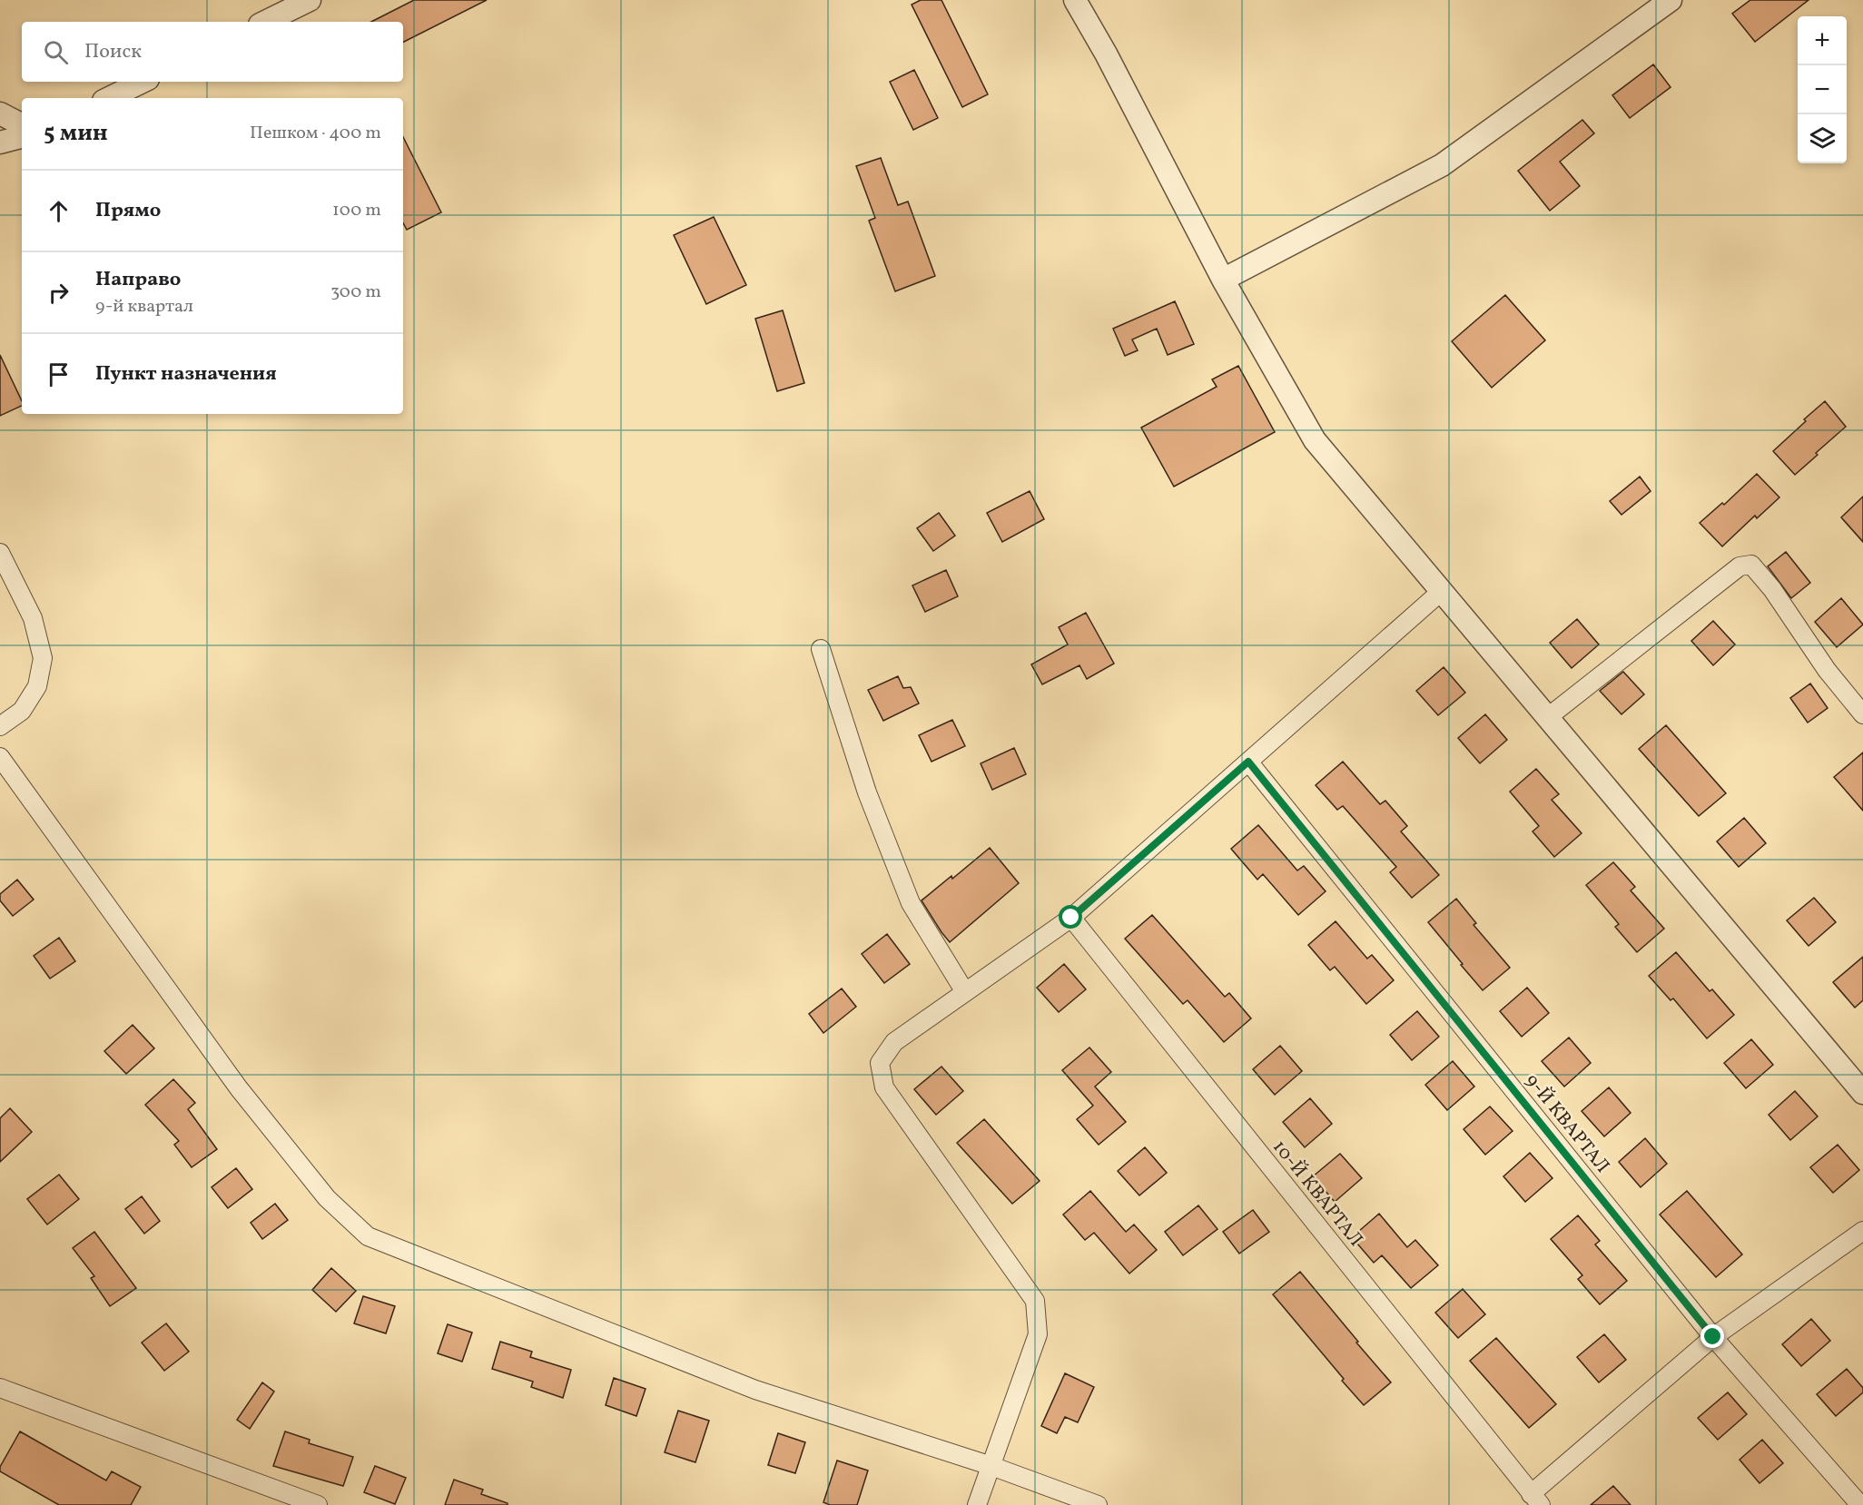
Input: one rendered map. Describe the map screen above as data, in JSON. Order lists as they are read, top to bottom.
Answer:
{
  "streets": {
    "street": ["9-Й КВАРТАЛ", "10-Й КВАРТАЛ"]
  },
  "page": {
    "map_buttons": ["+", "−"],
    "search": "Поиск",
    "heading": ["5 мин", "Пешком · 400 m"],
    "list": [
      ["Прямо", "100 m"],
      ["Направо", "9-й квартал", "300 m"],
      "Пункт назначения"
    ]
  }
}
